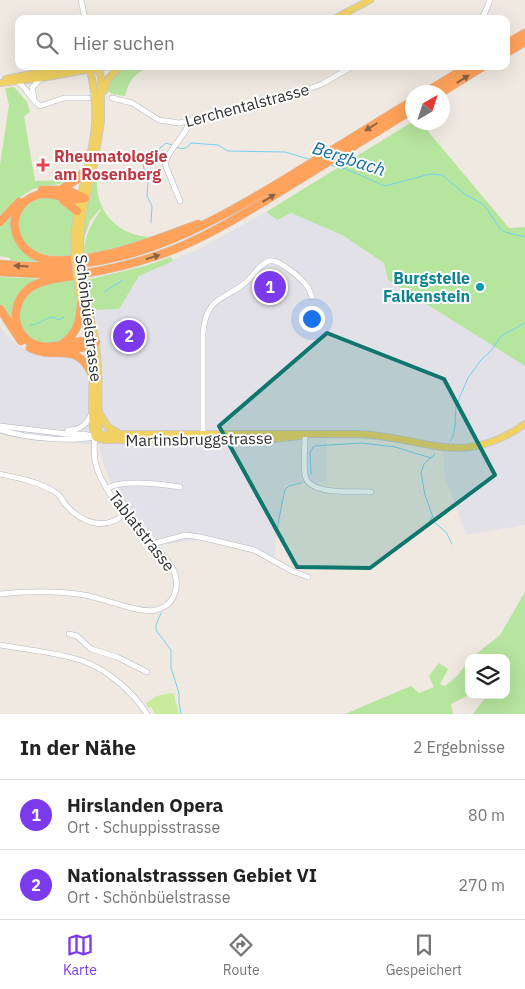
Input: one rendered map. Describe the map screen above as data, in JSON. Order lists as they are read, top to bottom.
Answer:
{
  "streets": {
    "main road": ["Schönbüelstrasse", "Martinsbruggstrasse"],
    "street": ["Lerchentalstrasse", "Tablatstrasse"]
  },
  "crossings": [
    ["Schönbüelstrasse", "Martinsbruggstrasse"],
    ["Schönbüelstrasse", "Tablatstrasse"],
    ["Martinsbruggstrasse", "Tablatstrasse"]
  ],
  "water": ["Bergbach"],
  "places": {
    "health": ["Rheumatologie am Rosenberg"],
    "other": ["Burgstelle Falkenstein"]
  },
  "north": "top right",
  "page": {
    "search": "Hier suchen",
    "pins": ["1", "2"],
    "heading": ["In der Nähe", "2 Ergebnisse"],
    "list": [
      {
        "mark": "1",
        "name": "Hirslanden Opera",
        "note": "Ort · Schuppisstrasse",
        "value": "80 m"
      },
      {
        "mark": "2",
        "name": "Nationalstrasssen Gebiet VI",
        "note": "Ort · Schönbüelstrasse",
        "value": "270 m"
      }
    ],
    "nav": ["Karte", "Route", "Gespeichert"]
  }
}
